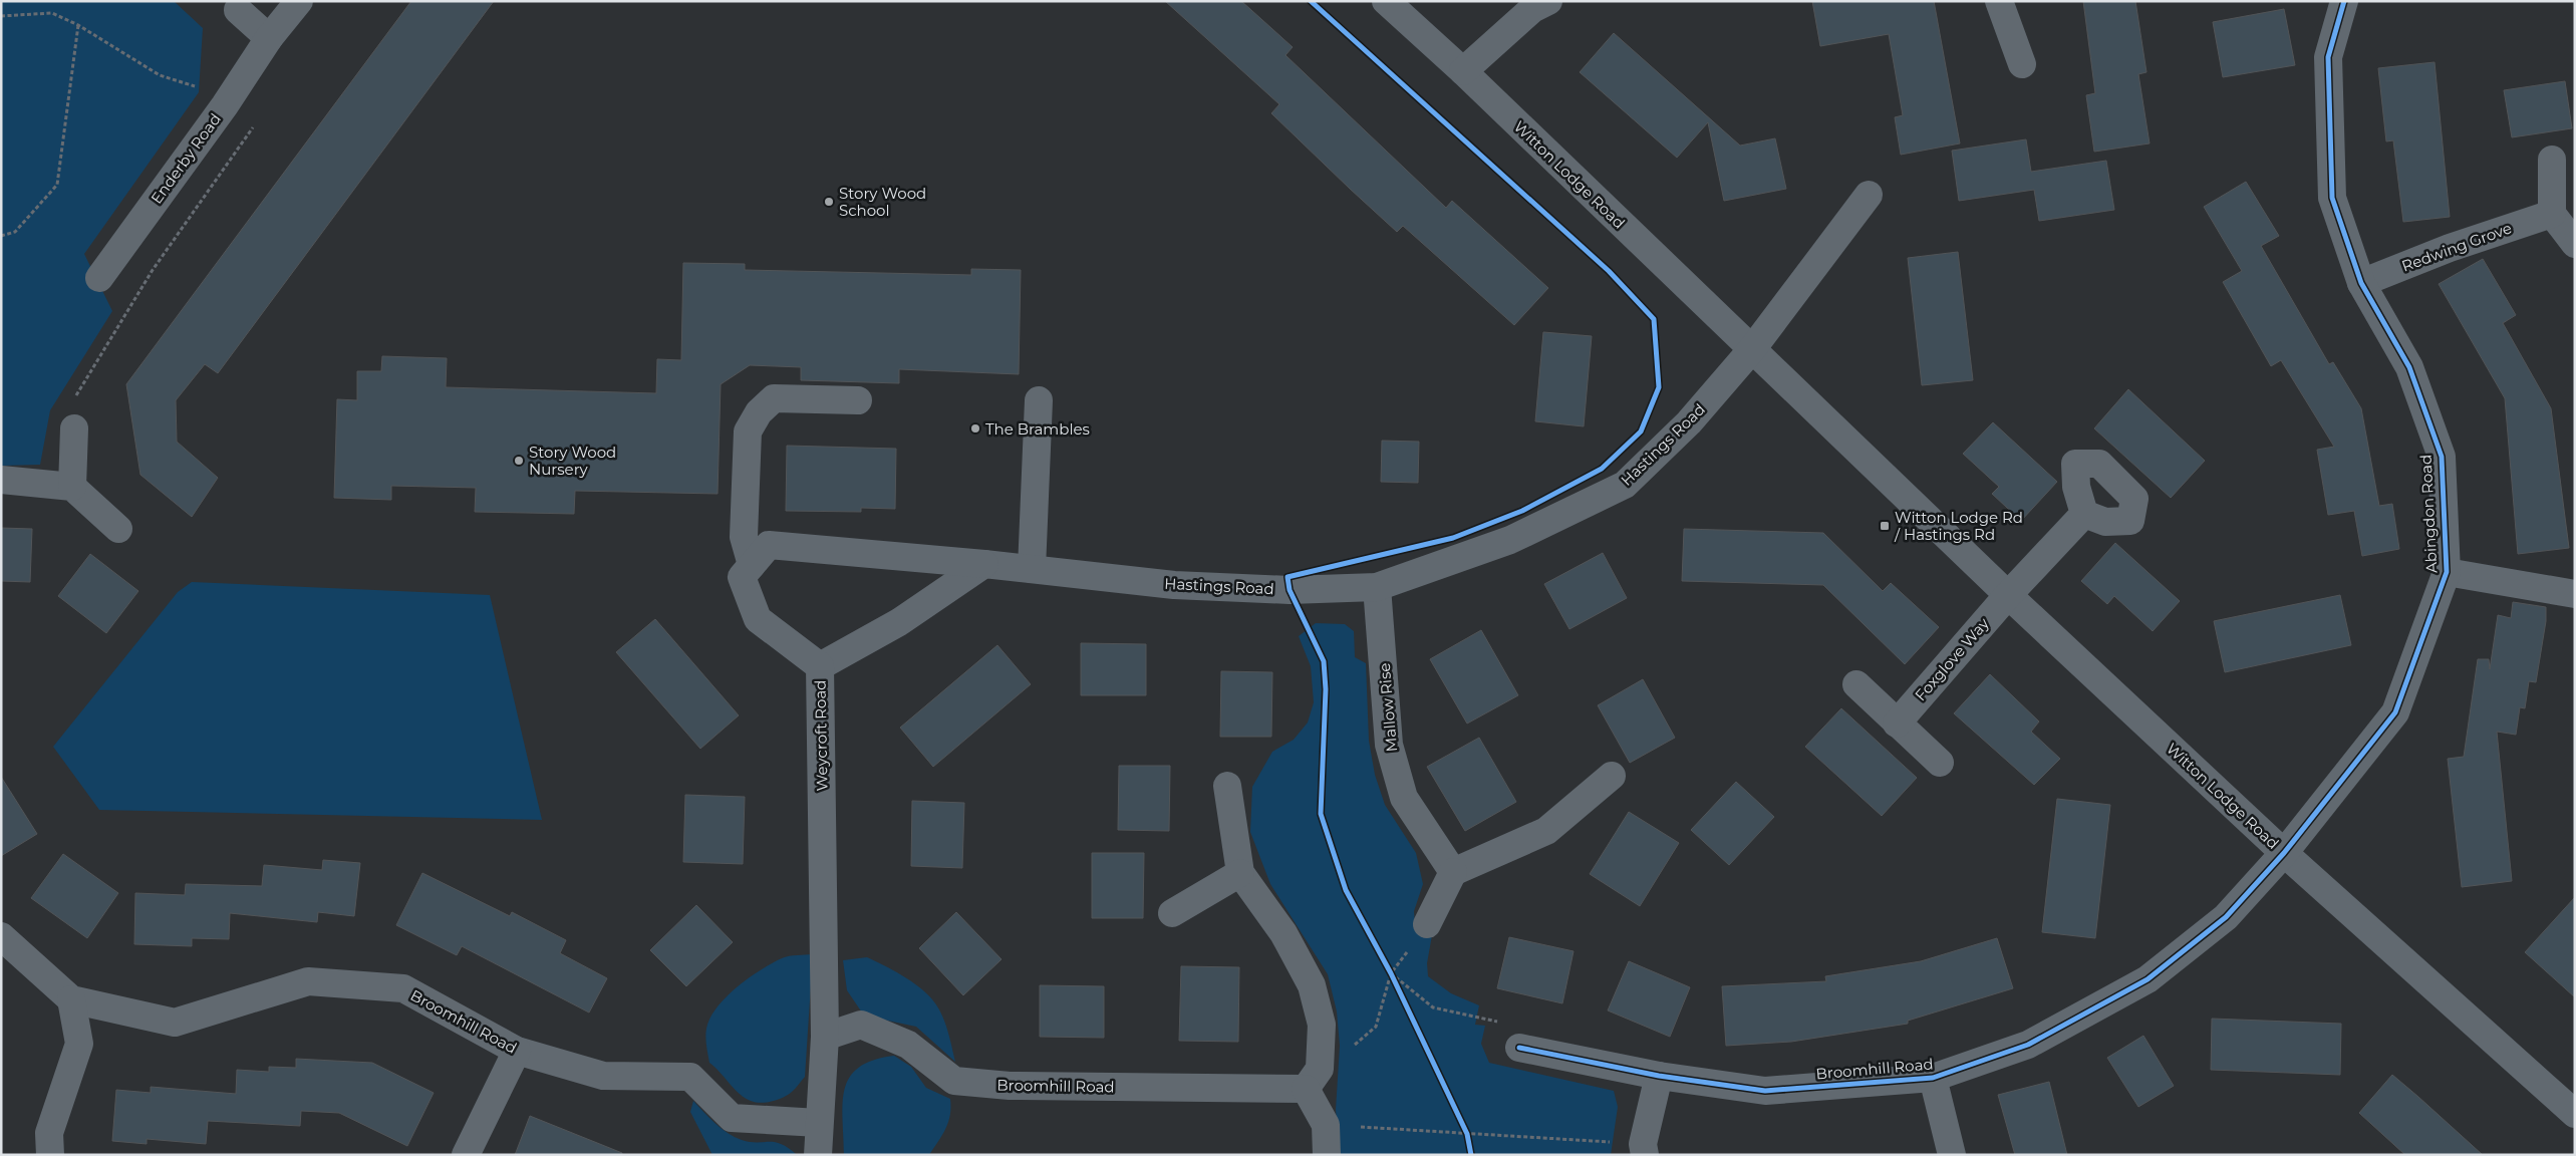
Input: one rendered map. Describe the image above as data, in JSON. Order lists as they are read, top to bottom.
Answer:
{
  "streets": {
    "street": [
      "Enderby Road",
      "Witton Lodge Road",
      "Redwing Grove",
      "Hastings Road",
      "Abingdon Road",
      "Foxglove Way",
      "Mallow Rise",
      "Weycroft Road",
      "Broomhill Road"
    ]
  },
  "crossings": [
    ["Witton Lodge Road", "Hastings Road"],
    ["Witton Lodge Road", "Abingdon Road"],
    ["Witton Lodge Road", "Foxglove Way"],
    ["Witton Lodge Road", "Broomhill Road"],
    ["Redwing Grove", "Abingdon Road"],
    ["Hastings Road", "Mallow Rise"],
    ["Hastings Road", "Weycroft Road"],
    ["Abingdon Road", "Broomhill Road"],
    ["Weycroft Road", "Broomhill Road"]
  ],
  "places": {
    "other": ["Story Wood School", "The Brambles", "Story Wood Nursery"],
    "transit": ["Witton Lodge Rd / Hastings Rd"]
  }
}
